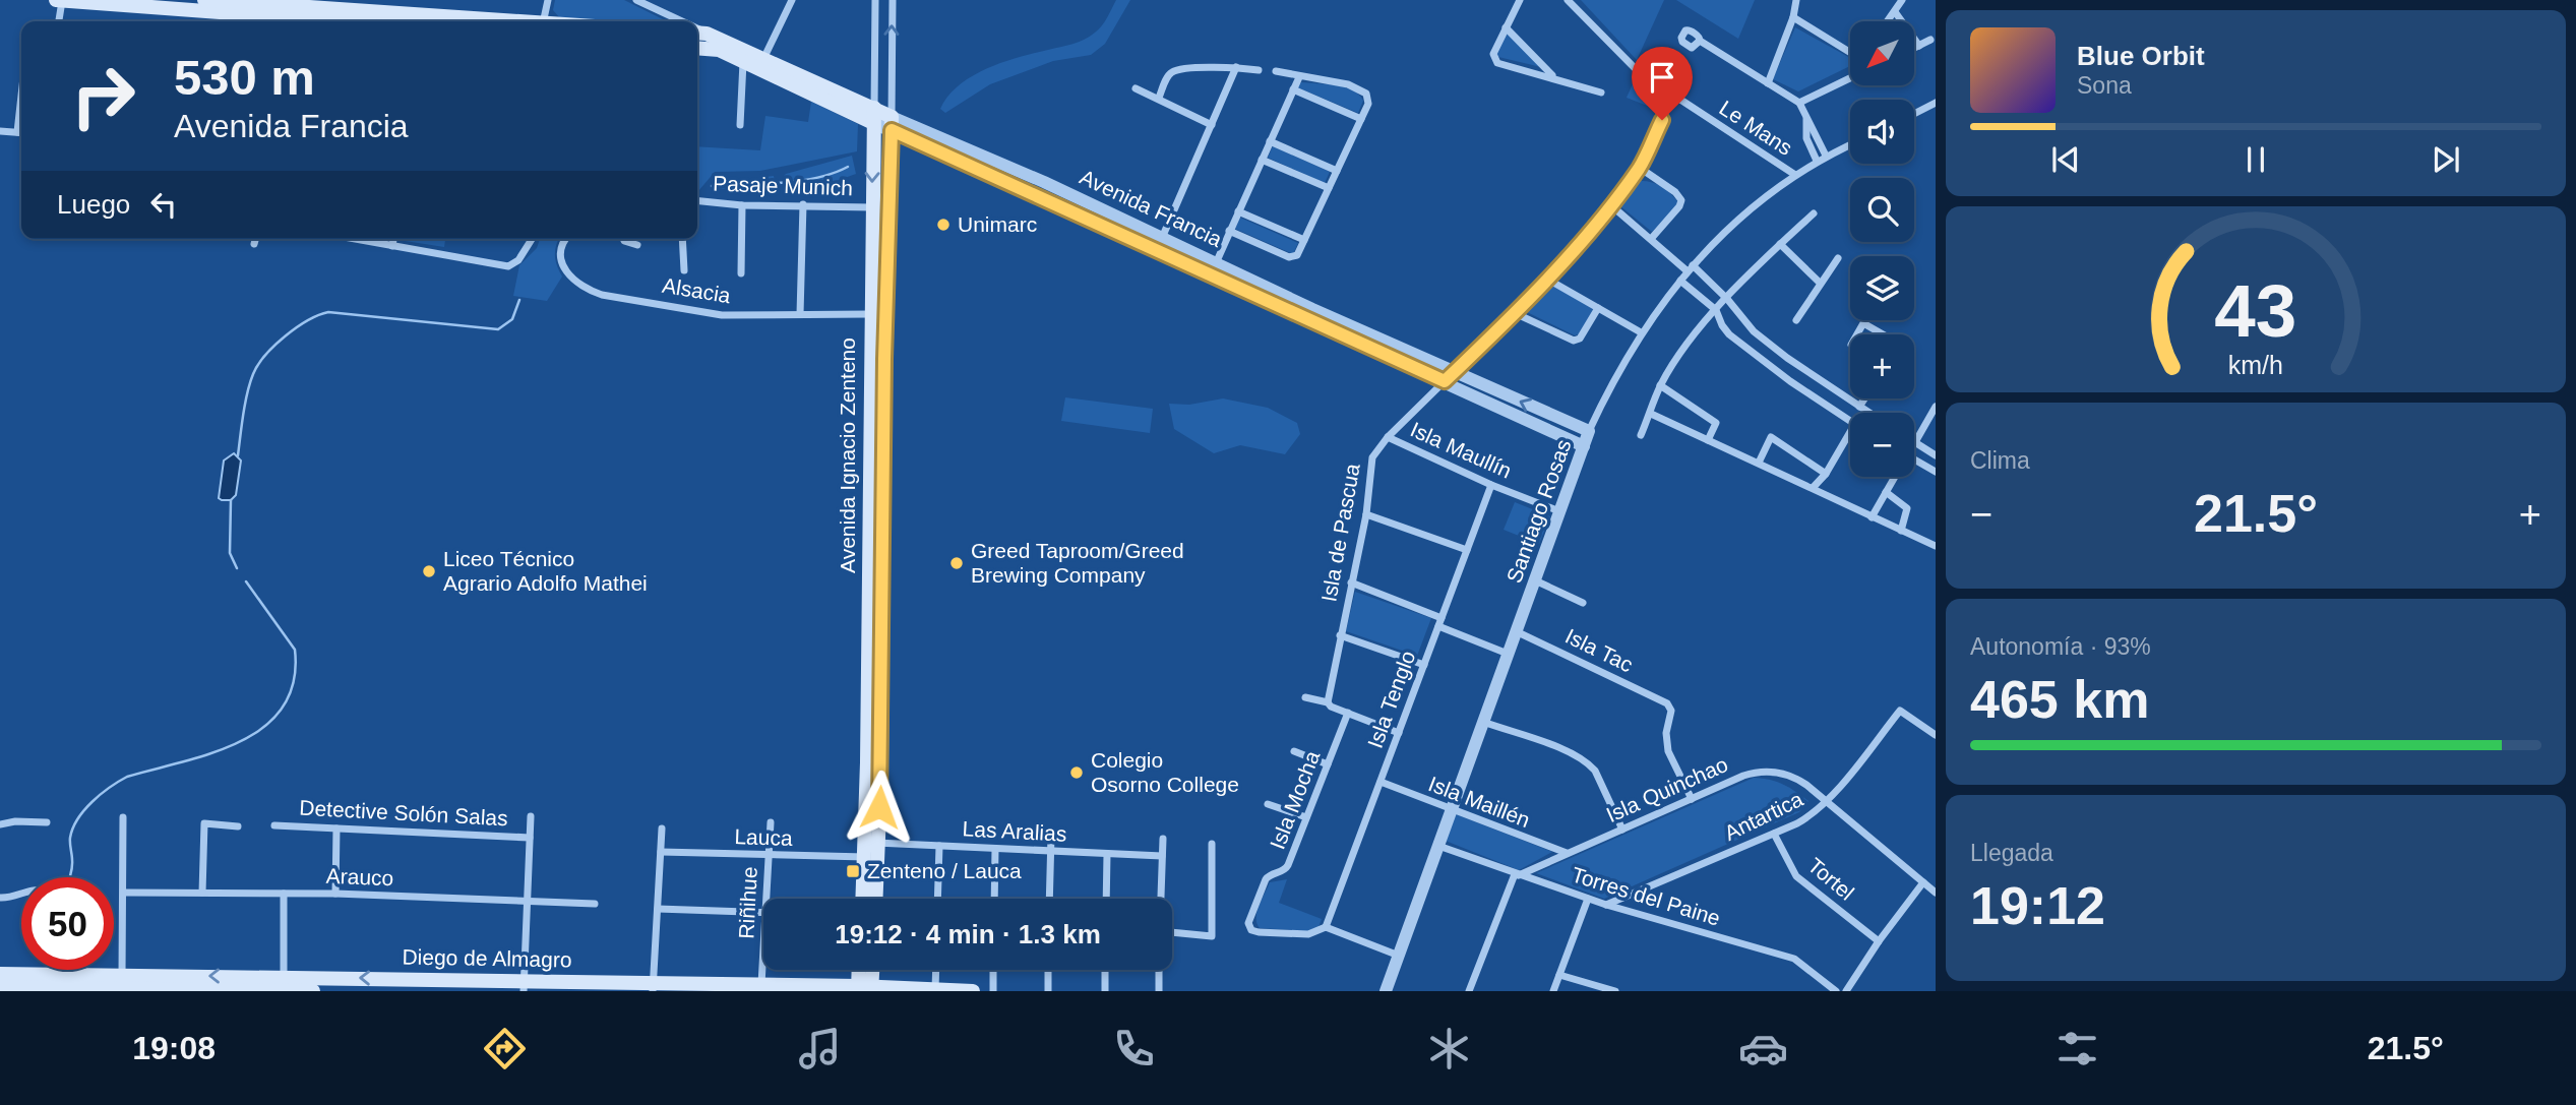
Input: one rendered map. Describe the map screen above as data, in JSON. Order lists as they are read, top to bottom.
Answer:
{
  "streets": {
    "main road": ["Avenida Francia", "Avenida Ignacio Zenteno", "Diego de Almagro"],
    "street": [
      "Le Mans",
      "Pasaje Munich",
      "Alsacia",
      "Isla Maullín",
      "Santiago Rosas",
      "Isla de Pascua",
      "Isla Tac",
      "Isla Tenglo",
      "Isla Quinchao",
      "Isla Mocha",
      "Isla Maillén",
      "Detective Solón Salas",
      "Antartica",
      "Las Aralias",
      "Lauca",
      "Arauco",
      "Tortel",
      "Torres del Paine",
      "Riñihue"
    ]
  },
  "crossings": [
    ["Le Mans", "Santiago Rosas"],
    ["Le Mans", "Isla de Pascua"],
    ["Pasaje Munich", "Avenida Ignacio Zenteno"],
    ["Avenida Francia", "Avenida Ignacio Zenteno"],
    ["Avenida Francia", "Santiago Rosas"],
    ["Avenida Francia", "Isla de Pascua"],
    ["Alsacia", "Avenida Ignacio Zenteno"],
    ["Isla Maullín", "Santiago Rosas"],
    ["Isla Maullín", "Isla de Pascua"],
    ["Isla Maullín", "Isla Tenglo"],
    ["Avenida Ignacio Zenteno", "Las Aralias"],
    ["Avenida Ignacio Zenteno", "Lauca"],
    ["Santiago Rosas", "Isla Tac"],
    ["Santiago Rosas", "Isla Maillén"],
    ["Santiago Rosas", "Torres del Paine"],
    ["Isla Tac", "Isla Quinchao"],
    ["Isla Tenglo", "Isla Mocha"],
    ["Isla Tenglo", "Isla Maillén"],
    ["Isla Quinchao", "Isla Maillén"],
    ["Isla Quinchao", "Antartica"],
    ["Isla Quinchao", "Torres del Paine"],
    ["Antartica", "Tortel"],
    ["Antartica", "Torres del Paine"],
    ["Las Aralias", "Lauca"],
    ["Lauca", "Riñihue"],
    ["Riñihue", "Diego de Almagro"]
  ],
  "places": {
    "other": [
      "Unimarc",
      "Greed Taproom/Greed Brewing Company",
      "Liceo Técnico Agrario Adolfo Mathei",
      "Colegio Osorno College"
    ],
    "transit": ["Zenteno / Lauca"]
  },
  "north": "bottom left",
  "page": {
    "map_buttons": ["+", "−"],
    "turn": ["530 m", "Avenida Francia"],
    "song": ["Blue Orbit", "Sona"],
    "then": "Luego",
    "tile": [
      "Clima",
      ["Autonomía · 93%", "465 km"],
      ["Llegada", "19:12"]
    ],
    "heat": ["−", "21.5°", "+"],
    "limit": "50",
    "trip": "19:12 · 4 min · 1.3 km",
    "tabs": ["19:08", "21.5°"],
    "gauge": ["43", "km/h"]
  }
}
